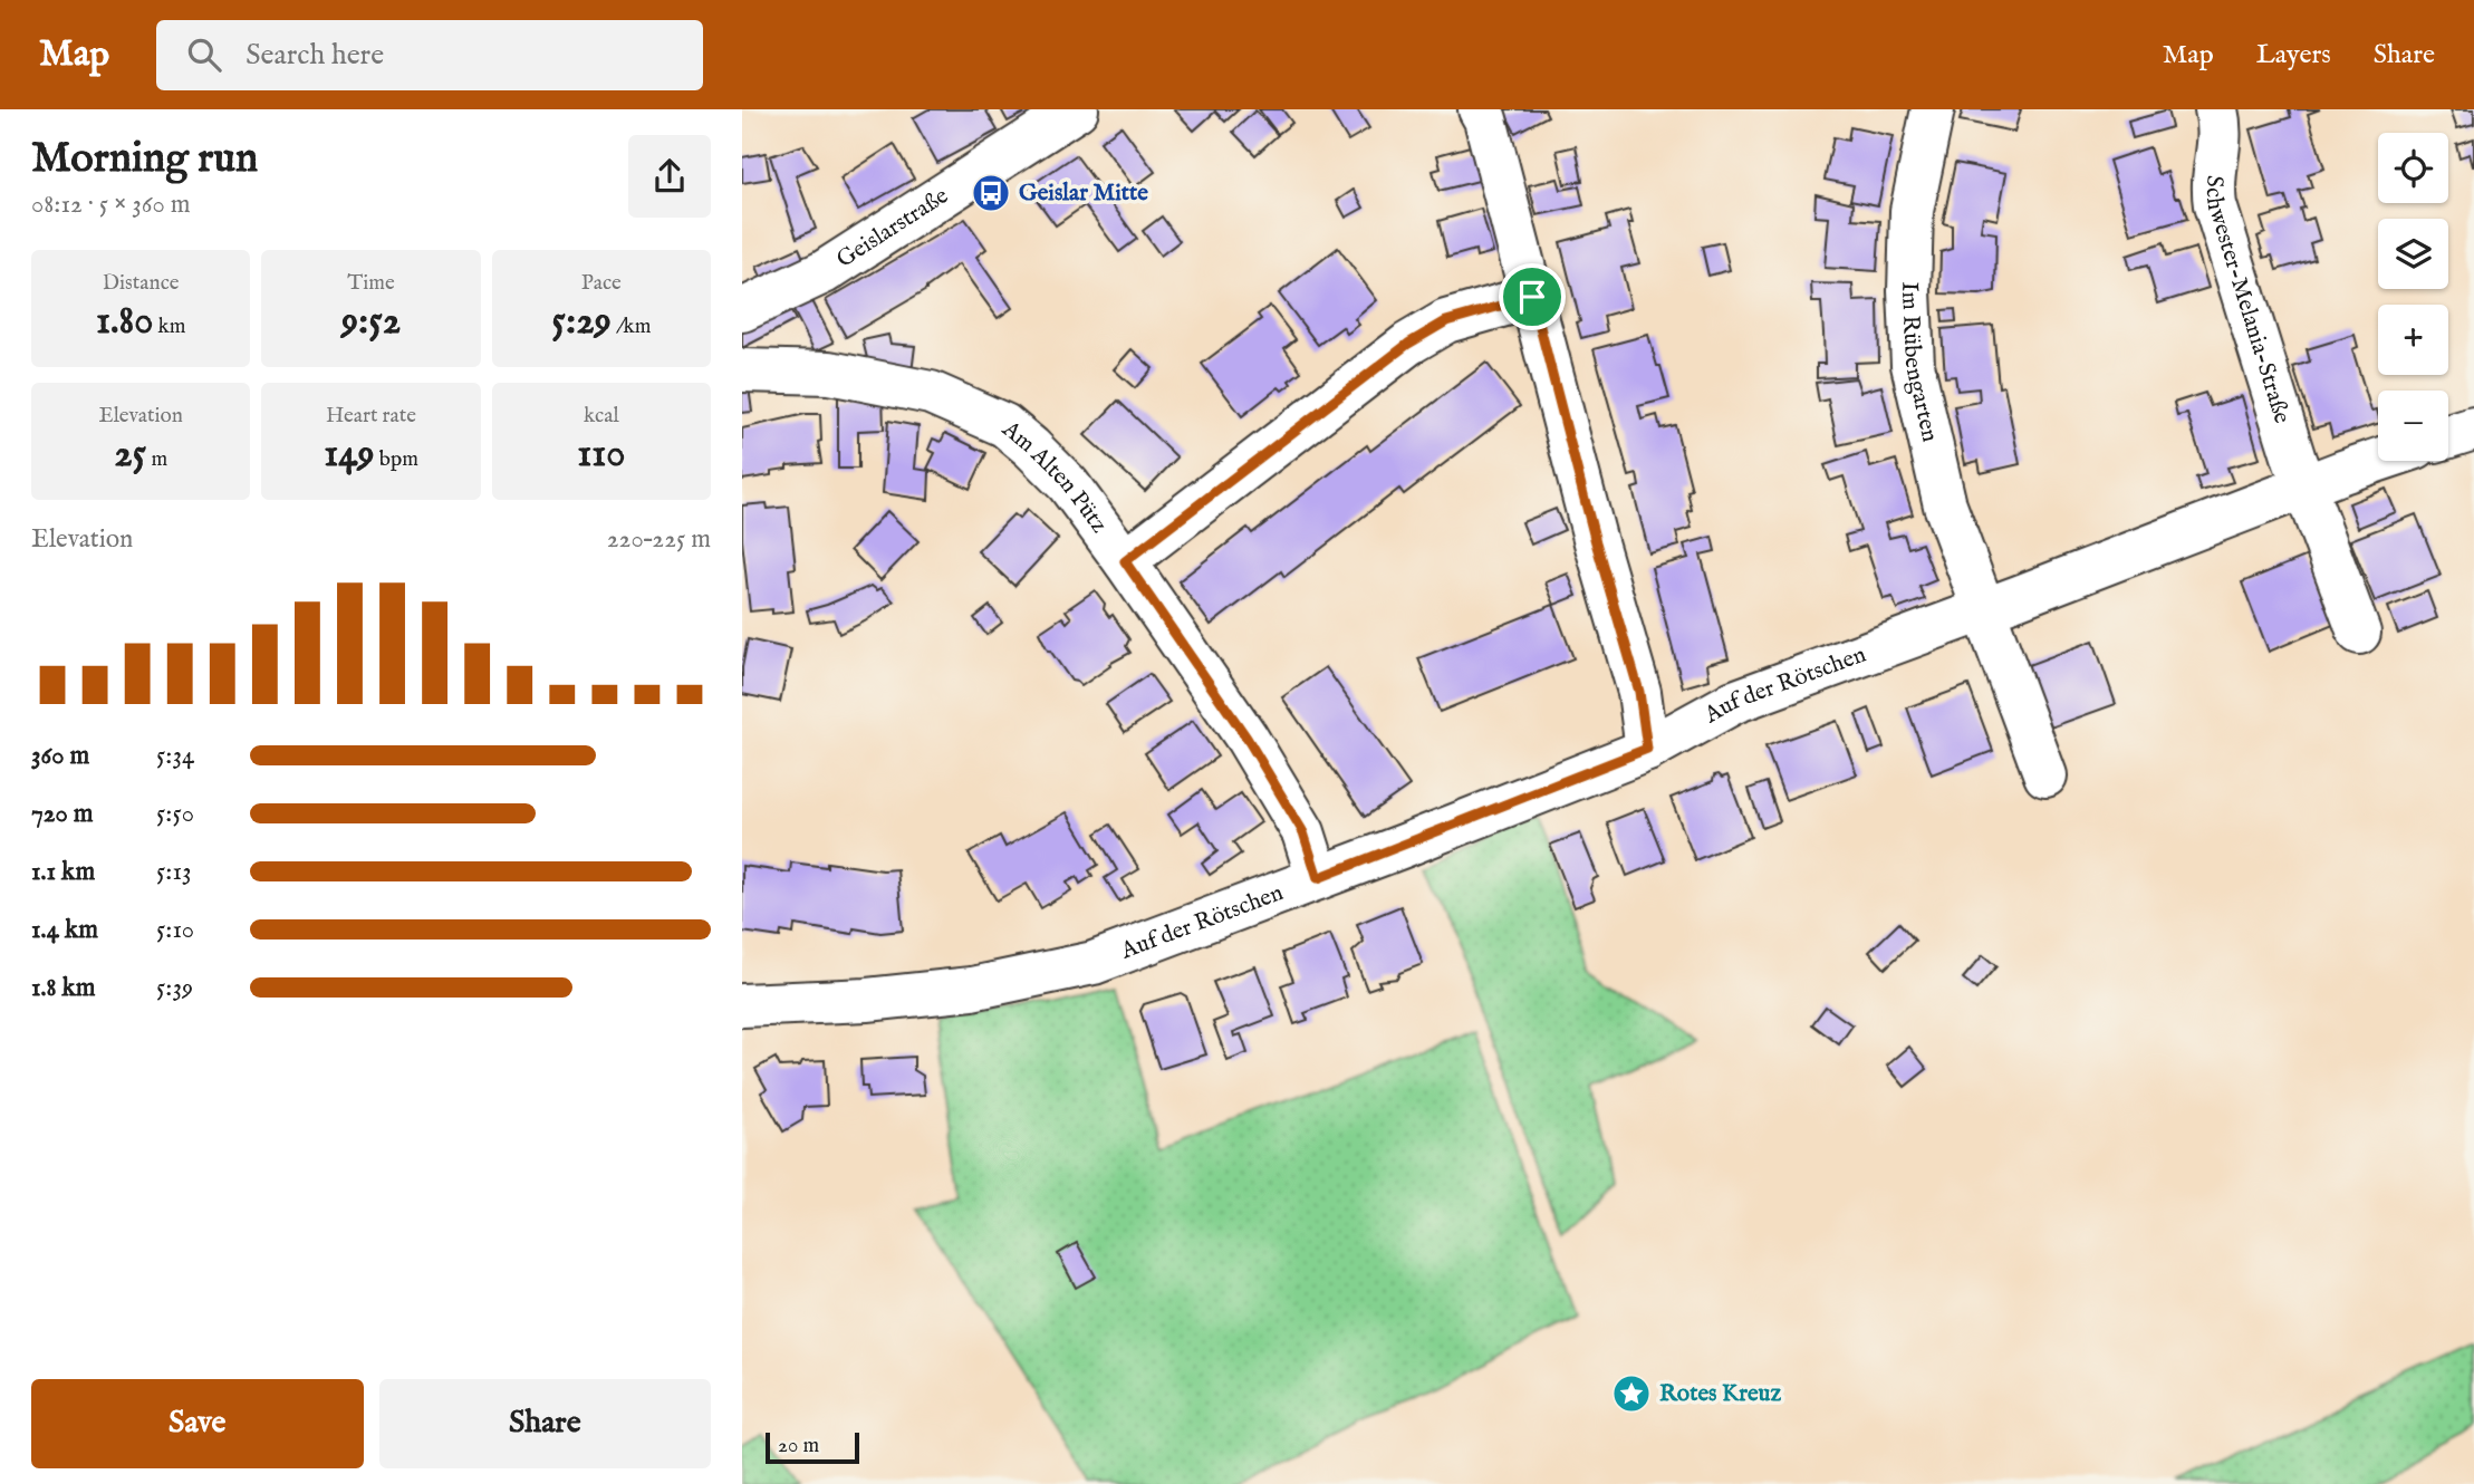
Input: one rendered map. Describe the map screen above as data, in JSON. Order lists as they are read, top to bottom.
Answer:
{
  "streets": {
    "street": [
      "Geislarstraße",
      "Schwester-Melania-Straße",
      "Im Rübengarten",
      "Am Alten Pütz",
      "Auf der Rötschen"
    ]
  },
  "crossings": [
    ["Schwester-Melania-Straße", "Auf der Rötschen"],
    ["Im Rübengarten", "Auf der Rötschen"],
    ["Am Alten Pütz", "Auf der Rötschen"]
  ],
  "places": {
    "bus stop": ["Geislar Mitte"],
    "place": ["Rotes Kreuz"]
  },
  "scale_bar": "20 m",
  "page": {
    "header": "Map",
    "search": "Search here",
    "nav": ["Map", "Layers", "Share"],
    "heading": ["Morning run", "08:12 · 5 × 360 m"],
    "map_buttons": ["+", "−"],
    "stats": [
      ["Distance", "1.80 km"],
      ["Time", "9:52"],
      ["Pace", "5:29 /km"],
      ["Elevation", "25 m"],
      ["Heart rate", "149 bpm"],
      ["kcal", "110"]
    ],
    "chart": ["Elevation", "220–225 m"],
    "list": [
      {
        "name": "360 m",
        "note": "5:34"
      },
      {
        "name": "720 m",
        "note": "5:50"
      },
      {
        "name": "1.1 km",
        "note": "5:13"
      },
      {
        "name": "1.4 km",
        "note": "5:10"
      },
      {
        "name": "1.8 km",
        "note": "5:39"
      }
    ],
    "buttons": ["Save", "Share"],
    "scale": "20 m"
  }
}
